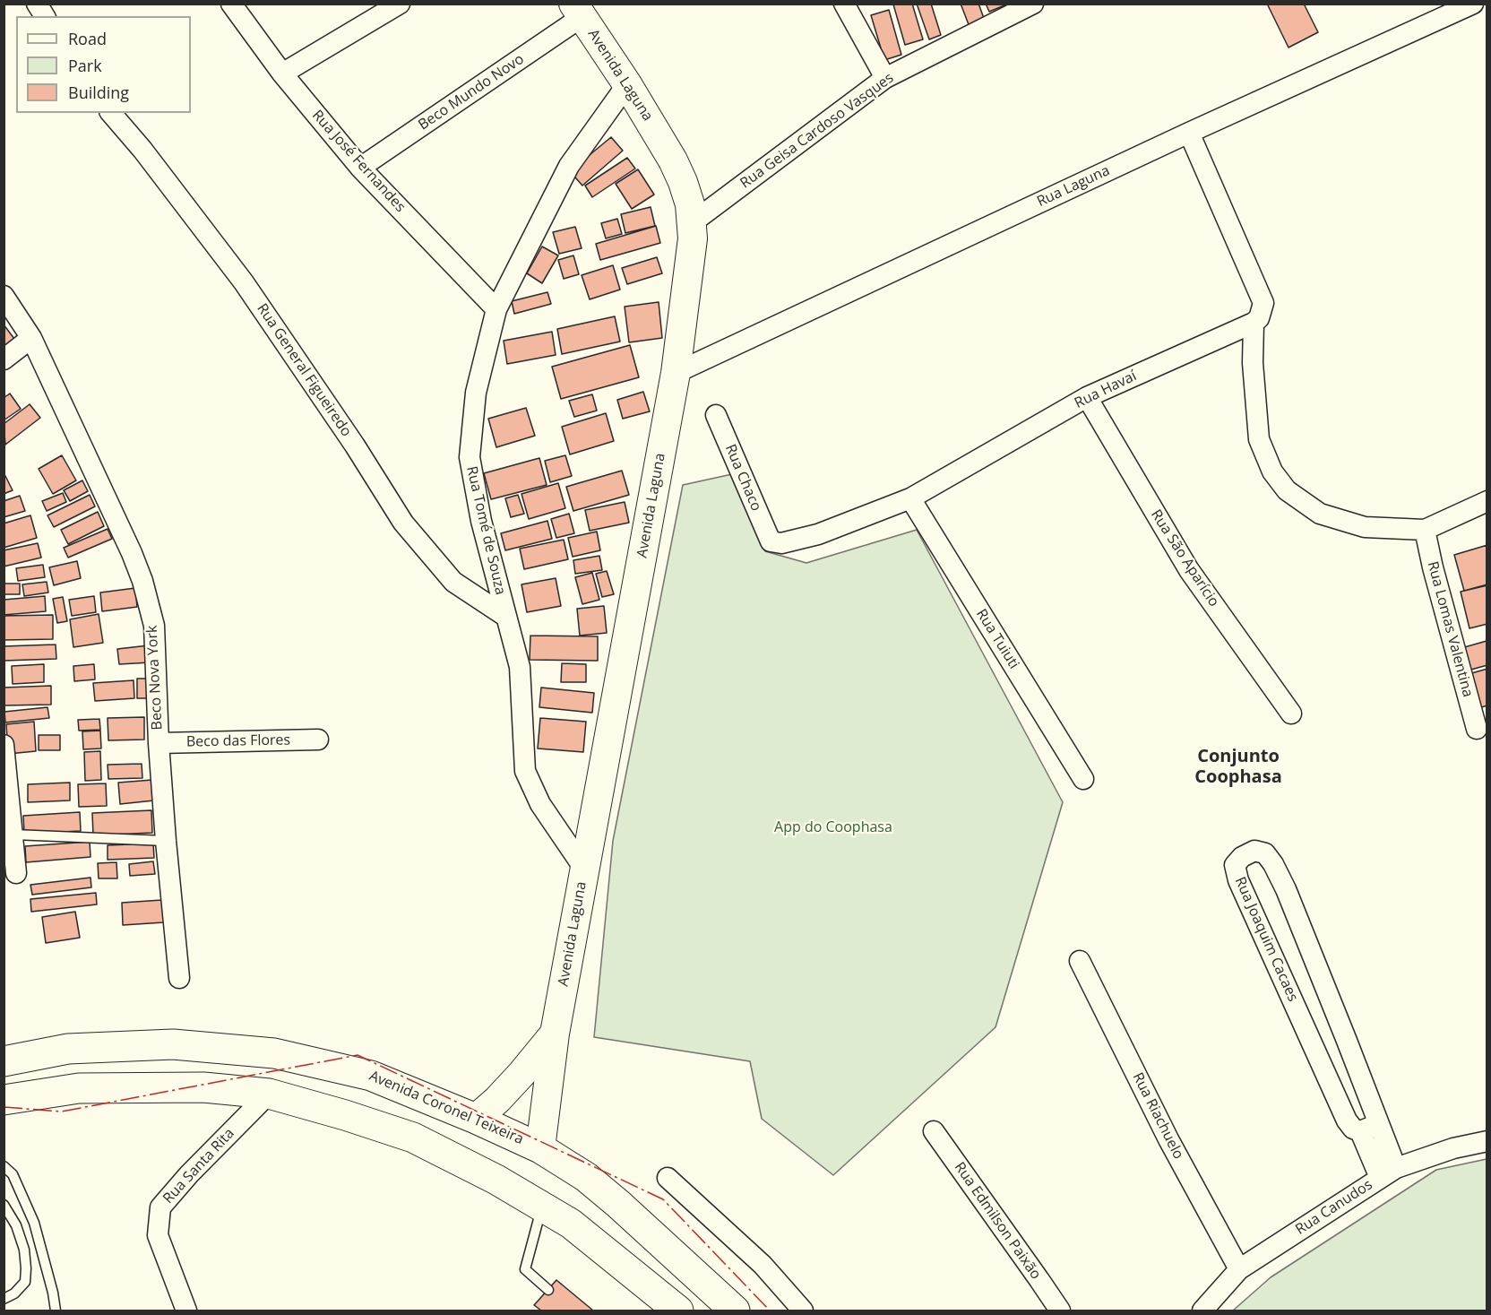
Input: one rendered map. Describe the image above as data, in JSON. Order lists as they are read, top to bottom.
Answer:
{
  "streets": {
    "highway": ["Avenida Coronel Teixeira"],
    "main road": ["Avenida Laguna"],
    "street": [
      "Beco Mundo Novo",
      "Rua Geisa Cardoso Vasques",
      "Rua José Fernandes",
      "Rua Laguna",
      "Rua General Figueiredo",
      "Rua Havaí",
      "Rua Chaco",
      "Rua Tomé de Souza",
      "Rua São Aparício",
      "Rua Lomas Valentina",
      "Rua Tuiuti",
      "Beco Nova York",
      "Beco das Flores",
      "Rua Joaquim Cacaes",
      "Rua Riachuelo",
      "Rua Santa Rita",
      "Rua Canudos",
      "Rua Edmilson Paixão"
    ]
  },
  "crossings": [
    ["Avenida Laguna", "Beco Mundo Novo"],
    ["Avenida Laguna", "Rua Geisa Cardoso Vasques"],
    ["Avenida Laguna", "Rua Laguna"],
    ["Avenida Laguna", "Rua Tomé de Souza"],
    ["Avenida Laguna", "Avenida Coronel Teixeira"],
    ["Beco Mundo Novo", "Rua José Fernandes"],
    ["Rua José Fernandes", "Rua Tomé de Souza"],
    ["Rua General Figueiredo", "Rua Tomé de Souza"],
    ["Rua Havaí", "Rua Chaco"],
    ["Rua Havaí", "Rua São Aparício"],
    ["Rua Havaí", "Rua Tuiuti"],
    ["Beco Nova York", "Beco das Flores"],
    ["Rua Joaquim Cacaes", "Rua Canudos"],
    ["Rua Riachuelo", "Rua Canudos"]
  ],
  "districts": ["Conjunto Coophasa"],
  "parks": ["App do Coophasa"],
  "legend": ["Road", "Park", "Building"]
}
